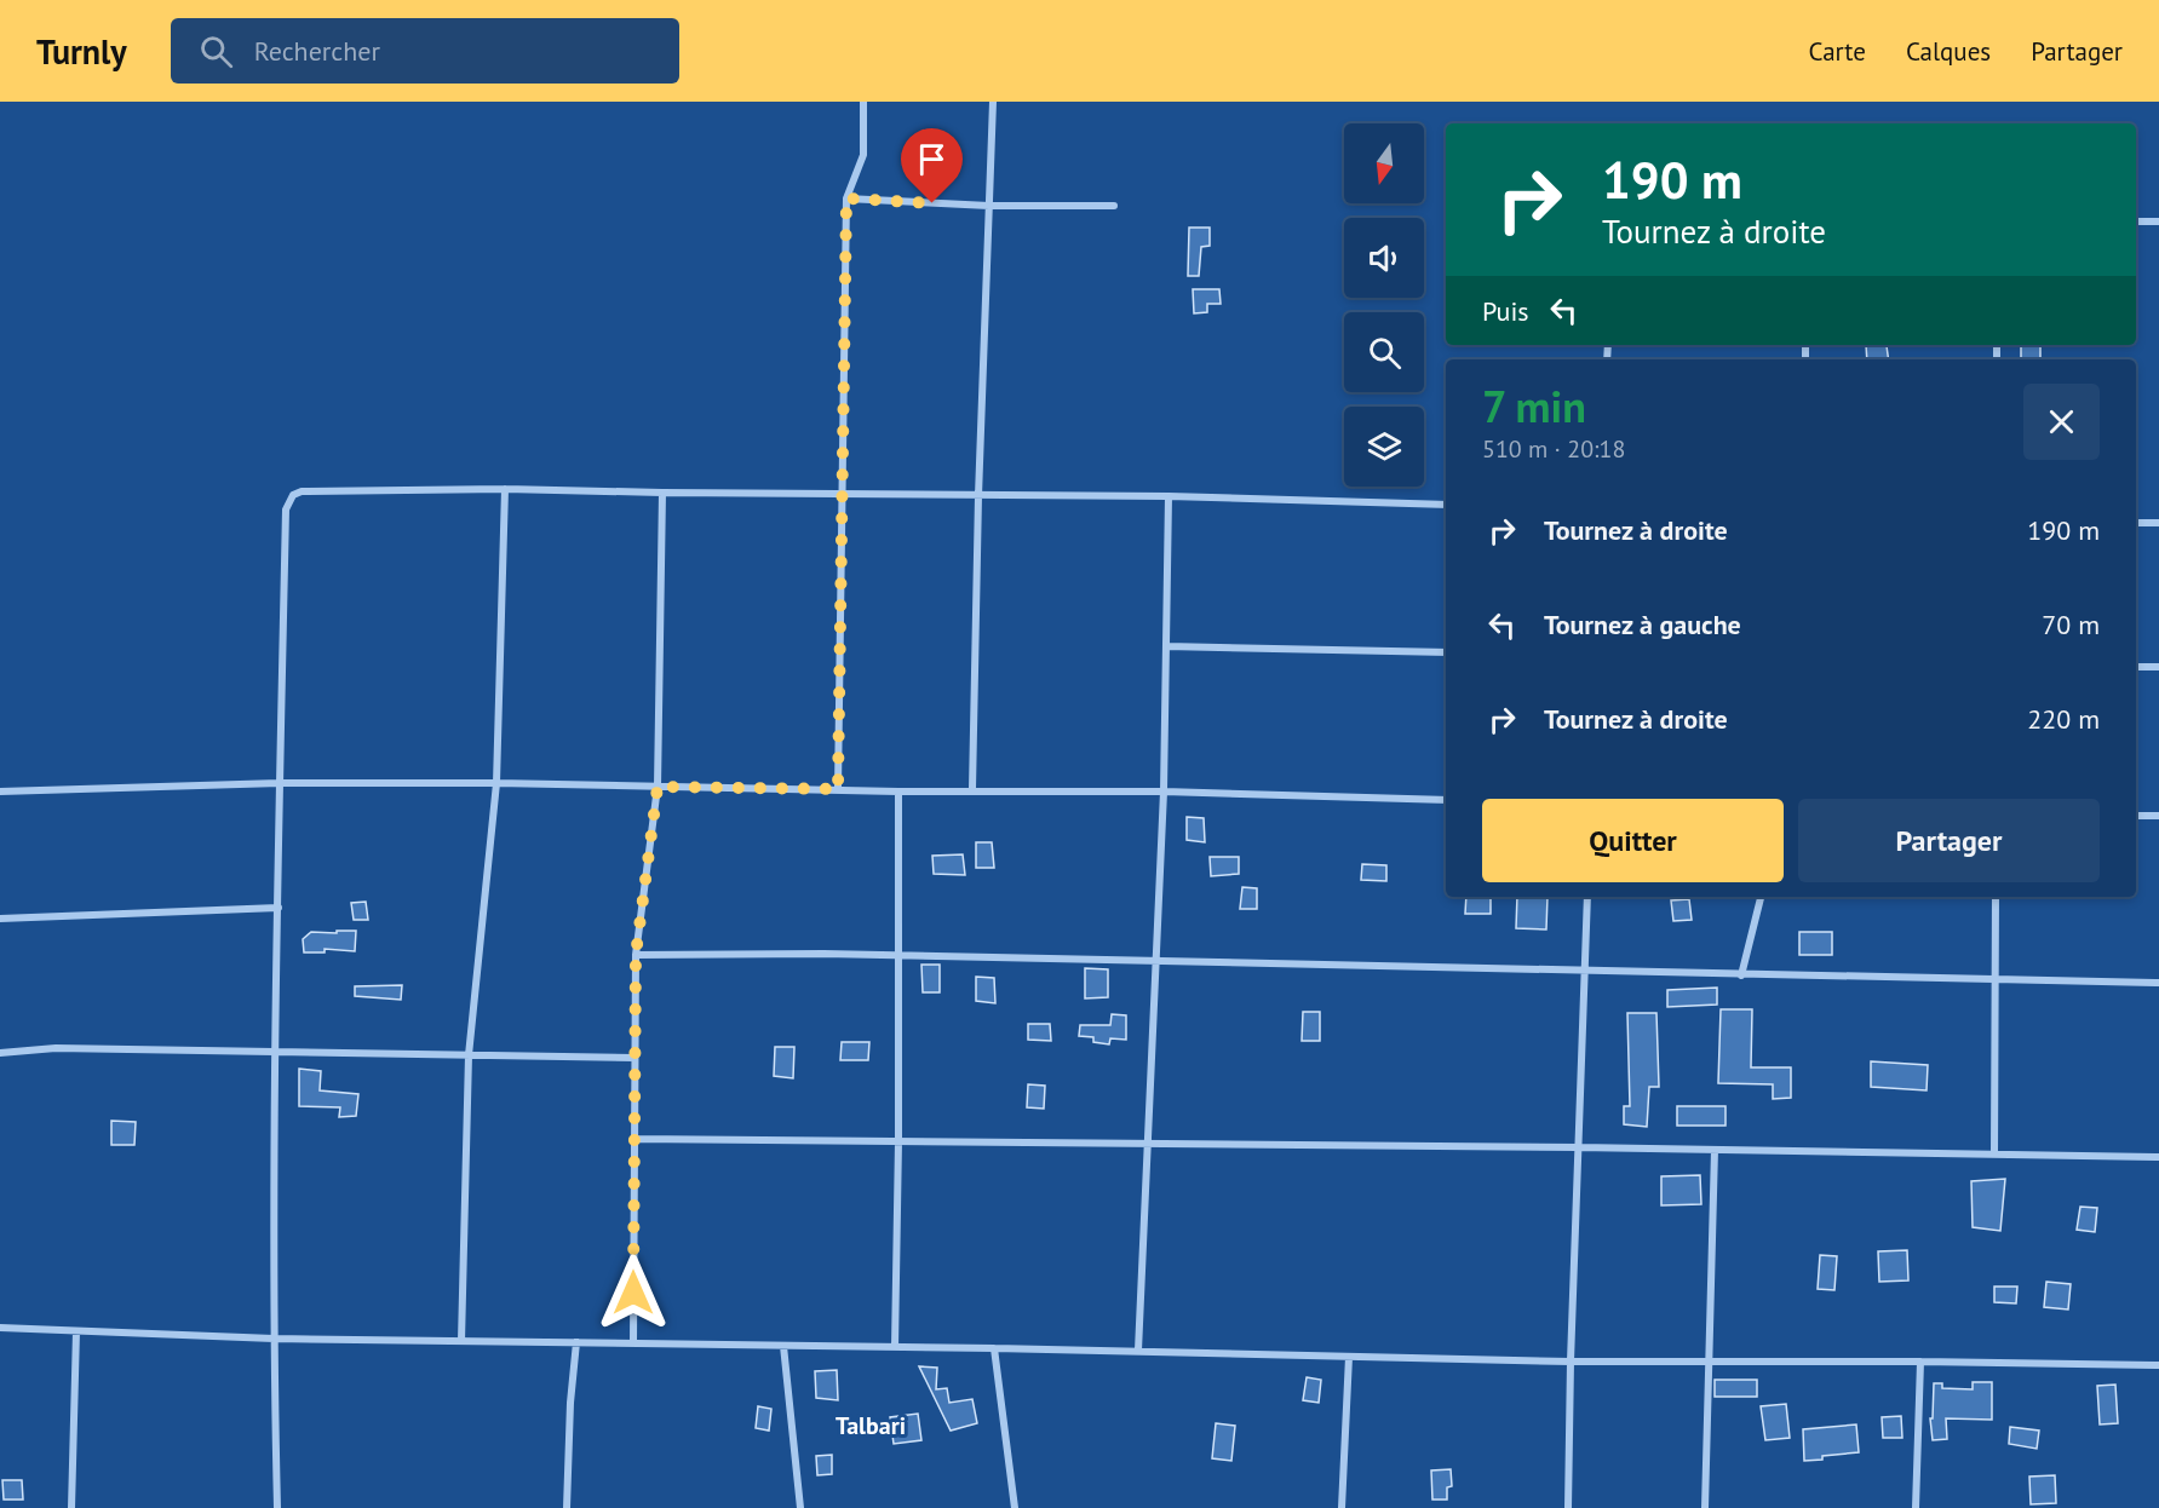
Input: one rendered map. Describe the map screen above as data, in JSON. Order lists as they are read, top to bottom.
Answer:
{
  "districts": ["Talbari"],
  "north": "bottom",
  "page": {
    "header": "Turnly",
    "search": "Rechercher",
    "nav": ["Carte", "Calques", "Partager"],
    "turn": ["190 m", "Tournez à droite"],
    "then": "Puis",
    "heading": ["7 min", "510 m · 20:18"],
    "list": [
      {
        "name": "Tournez à droite",
        "value": "190 m"
      },
      {
        "name": "Tournez à gauche",
        "value": "70 m"
      },
      {
        "name": "Tournez à droite",
        "value": "220 m"
      }
    ],
    "buttons": ["Quitter", "Partager"]
  }
}
